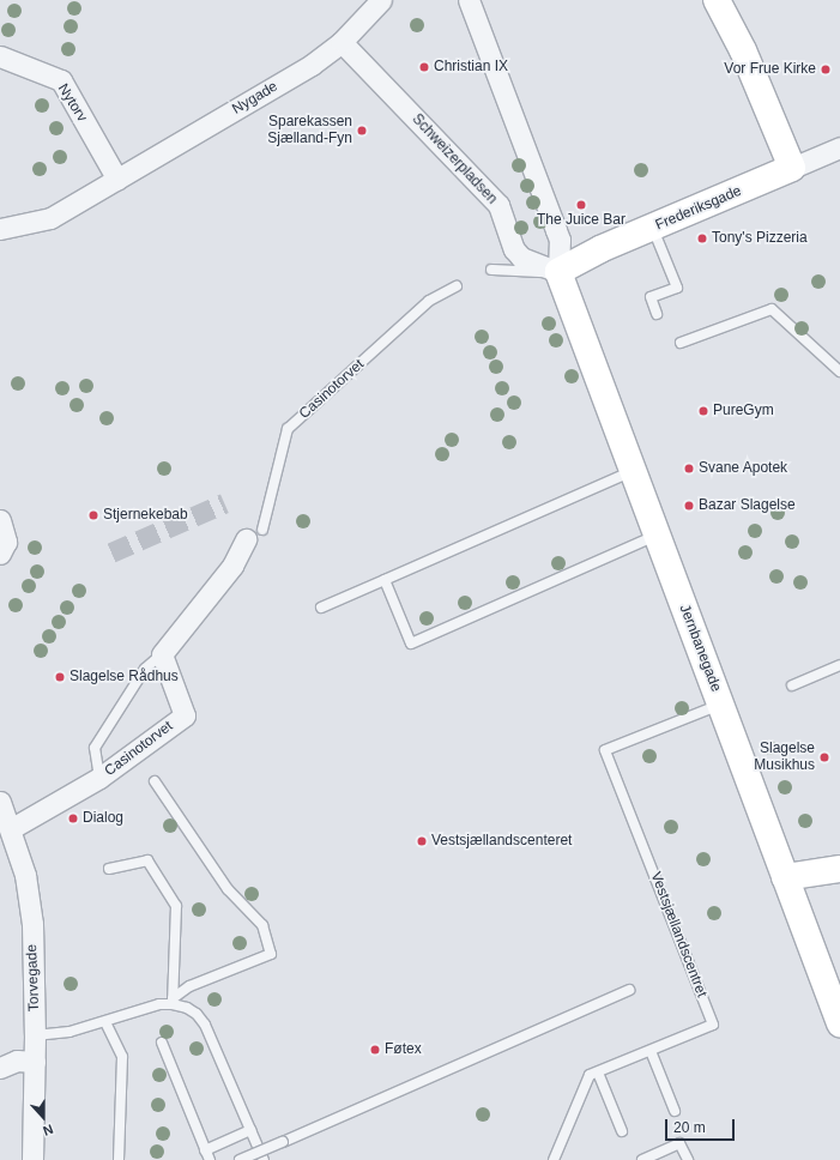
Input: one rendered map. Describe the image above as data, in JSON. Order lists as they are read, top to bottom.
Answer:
{
  "streets": {
    "street": [
      "Nygade",
      "Nytorv",
      "Schweizerpladsen",
      "Frederiksgade",
      "Casinotorvet",
      "Jernbanegade",
      "Torvegade"
    ],
    "lane": ["Vestsjællandscentret"]
  },
  "crossings": [
    ["Nygade", "Nytorv"],
    ["Nygade", "Schweizerpladsen"],
    ["Schweizerpladsen", "Frederiksgade"],
    ["Schweizerpladsen", "Jernbanegade"],
    ["Frederiksgade", "Jernbanegade"],
    ["Casinotorvet", "Torvegade"],
    ["Jernbanegade", "Vestsjællandscentret"]
  ],
  "places": [
    "Christian IX",
    "Vor Frue Kirke",
    "Sparekassen Sjælland-Fyn",
    "The Juice Bar",
    "Tony's Pizzeria",
    "PureGym",
    "Svane Apotek",
    "Bazar Slagelse",
    "Stjernekebab",
    "Slagelse Rådhus",
    "Slagelse Musikhus",
    "Dialog",
    "Vestsjællandscenteret",
    "Føtex"
  ],
  "scale_bar": "20 m",
  "north": "bottom"
}
